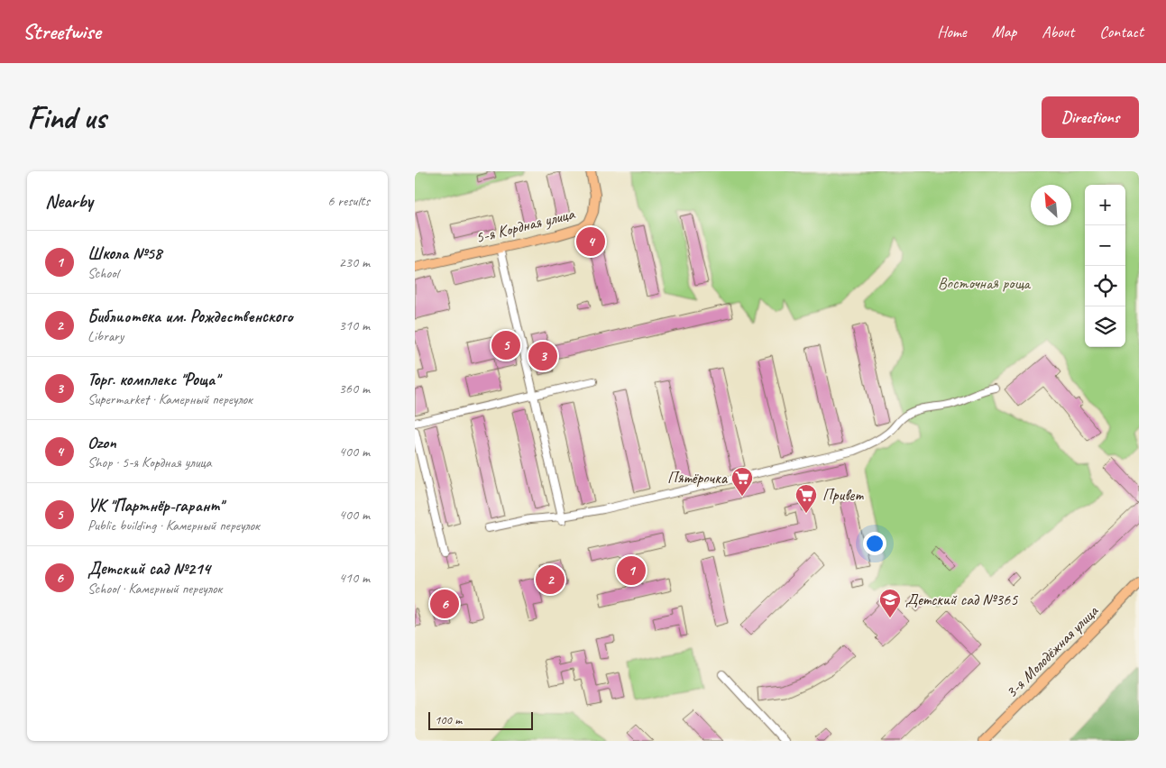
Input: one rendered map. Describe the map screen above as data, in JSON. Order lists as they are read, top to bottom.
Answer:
{
  "streets": {
    "main road": ["5-я Кордная улица", "3-я Молодёжная улица"]
  },
  "parks": ["Восточная роща"],
  "places": {
    "supermarket": ["Пятёрочка", "Привет"],
    "school or university": ["Детский сад №365"]
  },
  "scale_bar": "100 m",
  "north": "top left",
  "page": {
    "header": "Streetwise",
    "nav": [
      "Home",
      "Map",
      "About",
      "Contact"
    ],
    "buttons": "Directions",
    "title": "Find us",
    "heading": ["Nearby", "6 results"],
    "map_buttons": ["+", "−"],
    "pins": [
      "4",
      "5",
      "3",
      "1",
      "2",
      "6"
    ],
    "list": [
      {
        "mark": "1",
        "name": "Школа №58",
        "note": "School",
        "value": "230 m"
      },
      {
        "mark": "2",
        "name": "Библиотека им. Рождественского",
        "note": "Library",
        "value": "310 m"
      },
      {
        "mark": "3",
        "name": "Торг. комплекс \"Роща\"",
        "note": "Supermarket · Камерный переулок",
        "value": "360 m"
      },
      {
        "mark": "4",
        "name": "Ozon",
        "note": "Shop · 5-я Кордная улица",
        "value": "400 m"
      },
      {
        "mark": "5",
        "name": "УК \"Партнёр-гарант\"",
        "note": "Public building · Камерный переулок",
        "value": "400 m"
      },
      {
        "mark": "6",
        "name": "Детский сад №214",
        "note": "School · Камерный переулок",
        "value": "410 m"
      }
    ],
    "scale": "100 m"
  }
}
